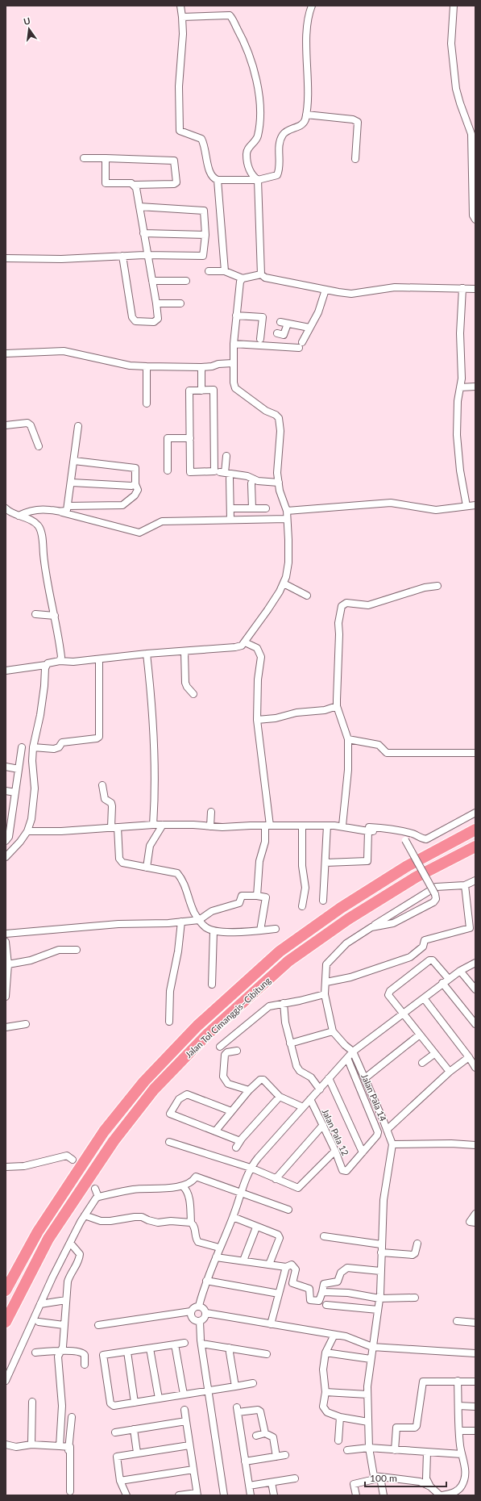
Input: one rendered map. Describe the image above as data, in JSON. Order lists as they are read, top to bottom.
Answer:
{
  "streets": {
    "highway": ["Jalan Tol Cimanggis–Cibitung"],
    "street": ["Jalan Pala 14", "Jalan Pala 12"]
  },
  "crossings": [
    ["Jalan Pala 14", "Jalan Pala 12"]
  ],
  "scale_bar": "100 m",
  "north": "top"
}
